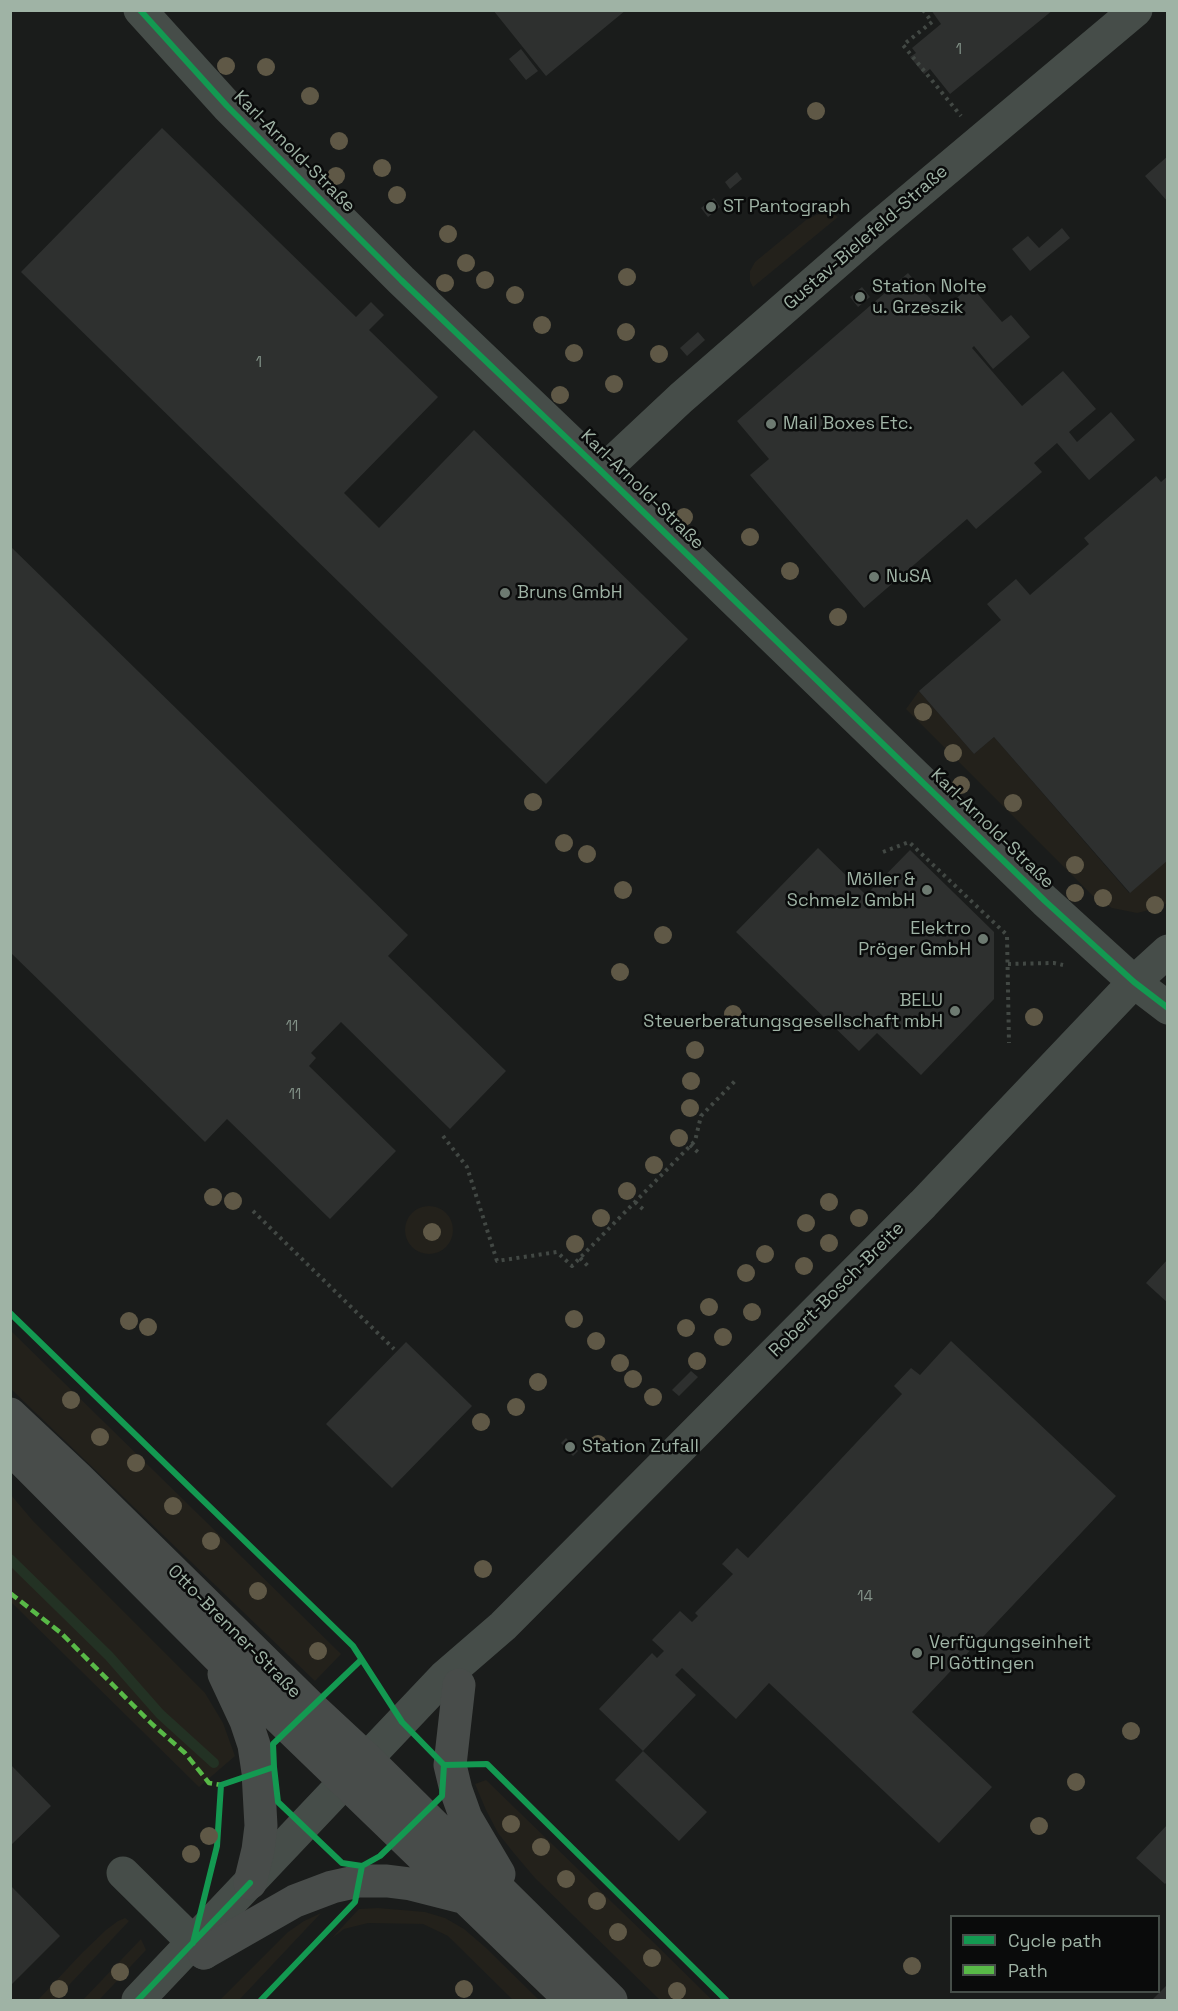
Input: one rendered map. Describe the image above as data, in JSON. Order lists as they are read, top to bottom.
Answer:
{
  "streets": {
    "main road": ["Otto-Brenner-Straße"],
    "street": ["Karl-Arnold-Straße", "Gustav-Bielefeld-Straße", "Robert-Bosch-Breite"]
  },
  "crossings": [
    ["Karl-Arnold-Straße", "Gustav-Bielefeld-Straße"],
    ["Karl-Arnold-Straße", "Robert-Bosch-Breite"],
    ["Robert-Bosch-Breite", "Otto-Brenner-Straße"]
  ],
  "places": [
    "ST Pantograph",
    "Station Nolte u. Grzeszik",
    "Mail Boxes Etc.",
    "NuSA",
    "Bruns GmbH",
    "Möller & Schmelz GmbH",
    "Elektro Pröger GmbH",
    "BELU Steuerberatungsgesellschaft mbH",
    "Station Zufall",
    "Verfügungseinheit PI Göttingen"
  ],
  "house_numbers": [
    "1",
    "1",
    "11",
    "11",
    "14"
  ],
  "legend": ["Cycle path", "Path"]
}
